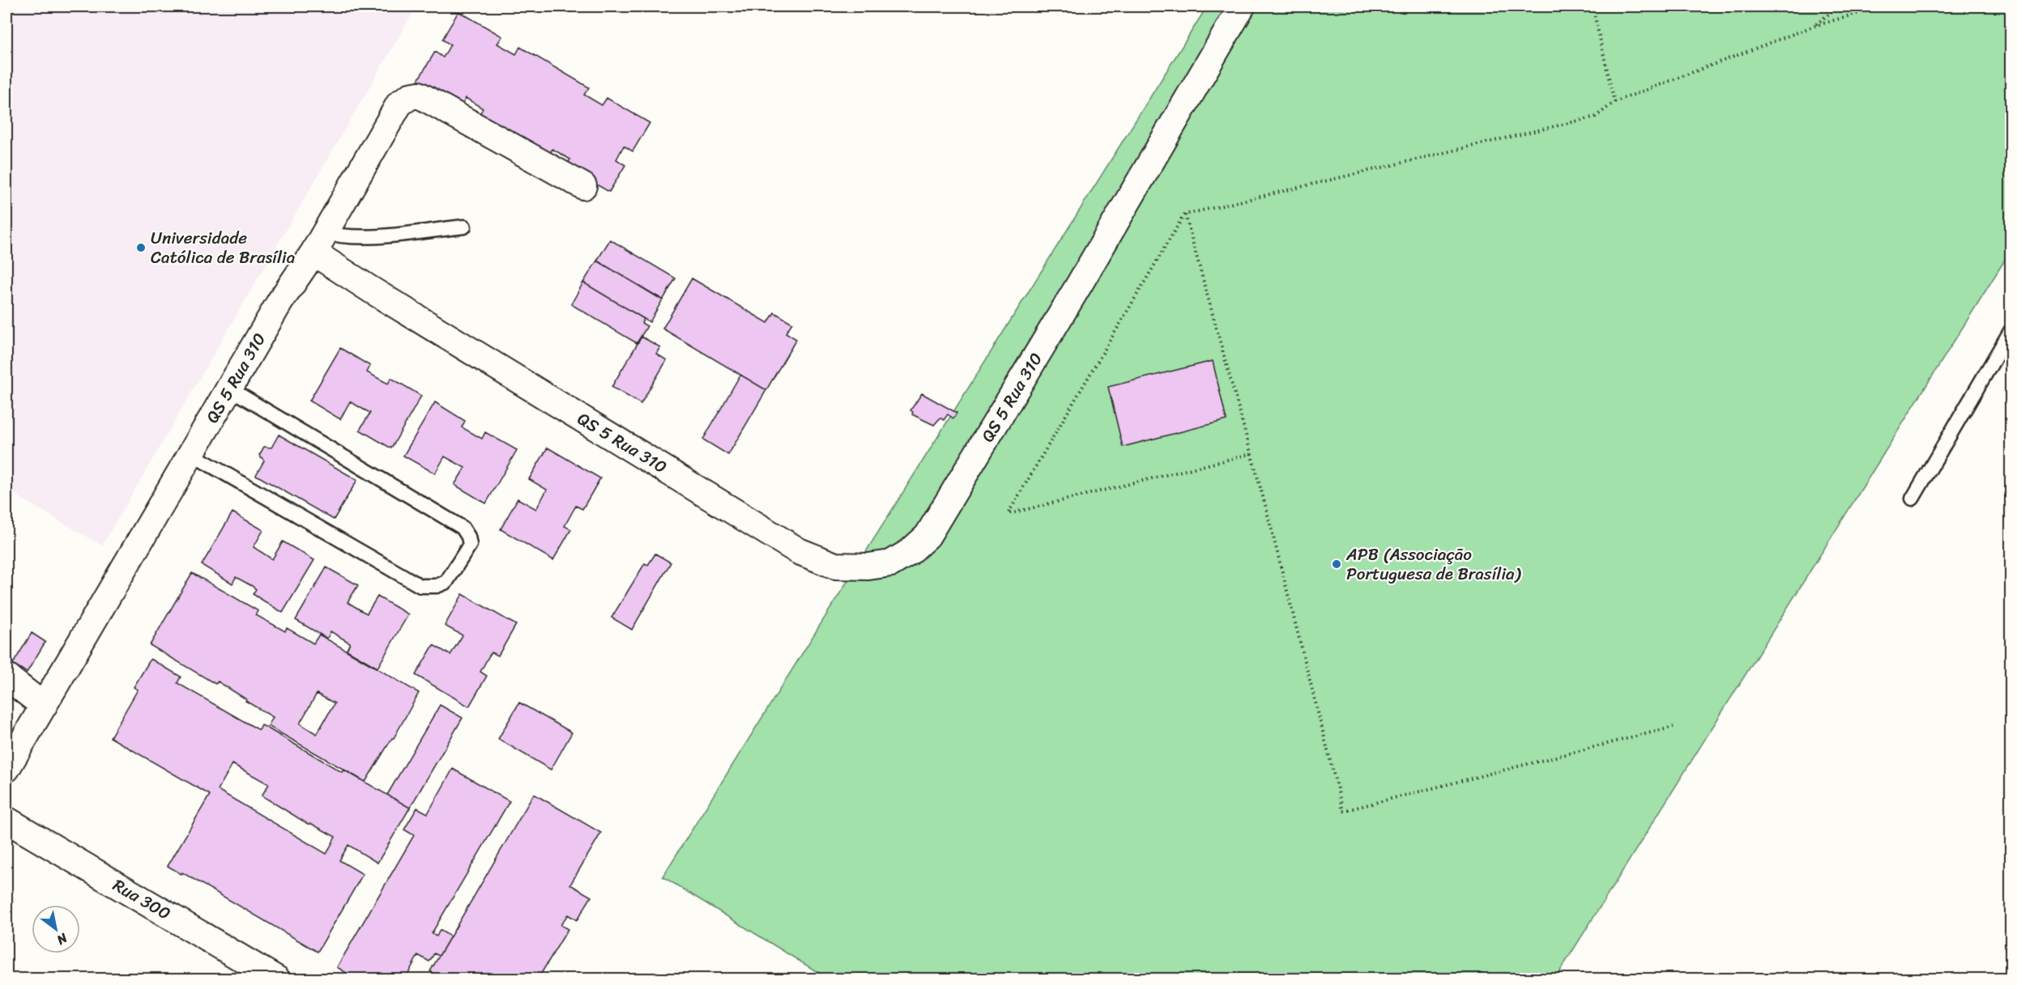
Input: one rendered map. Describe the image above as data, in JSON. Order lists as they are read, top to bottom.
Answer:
{
  "streets": {
    "street": ["QS 5 Rua 310", "Rua 300"]
  },
  "places": ["Universidade Católica de Brasília", "APB (Associação Portuguesa de Brasília)"],
  "north": "bottom right"
}
